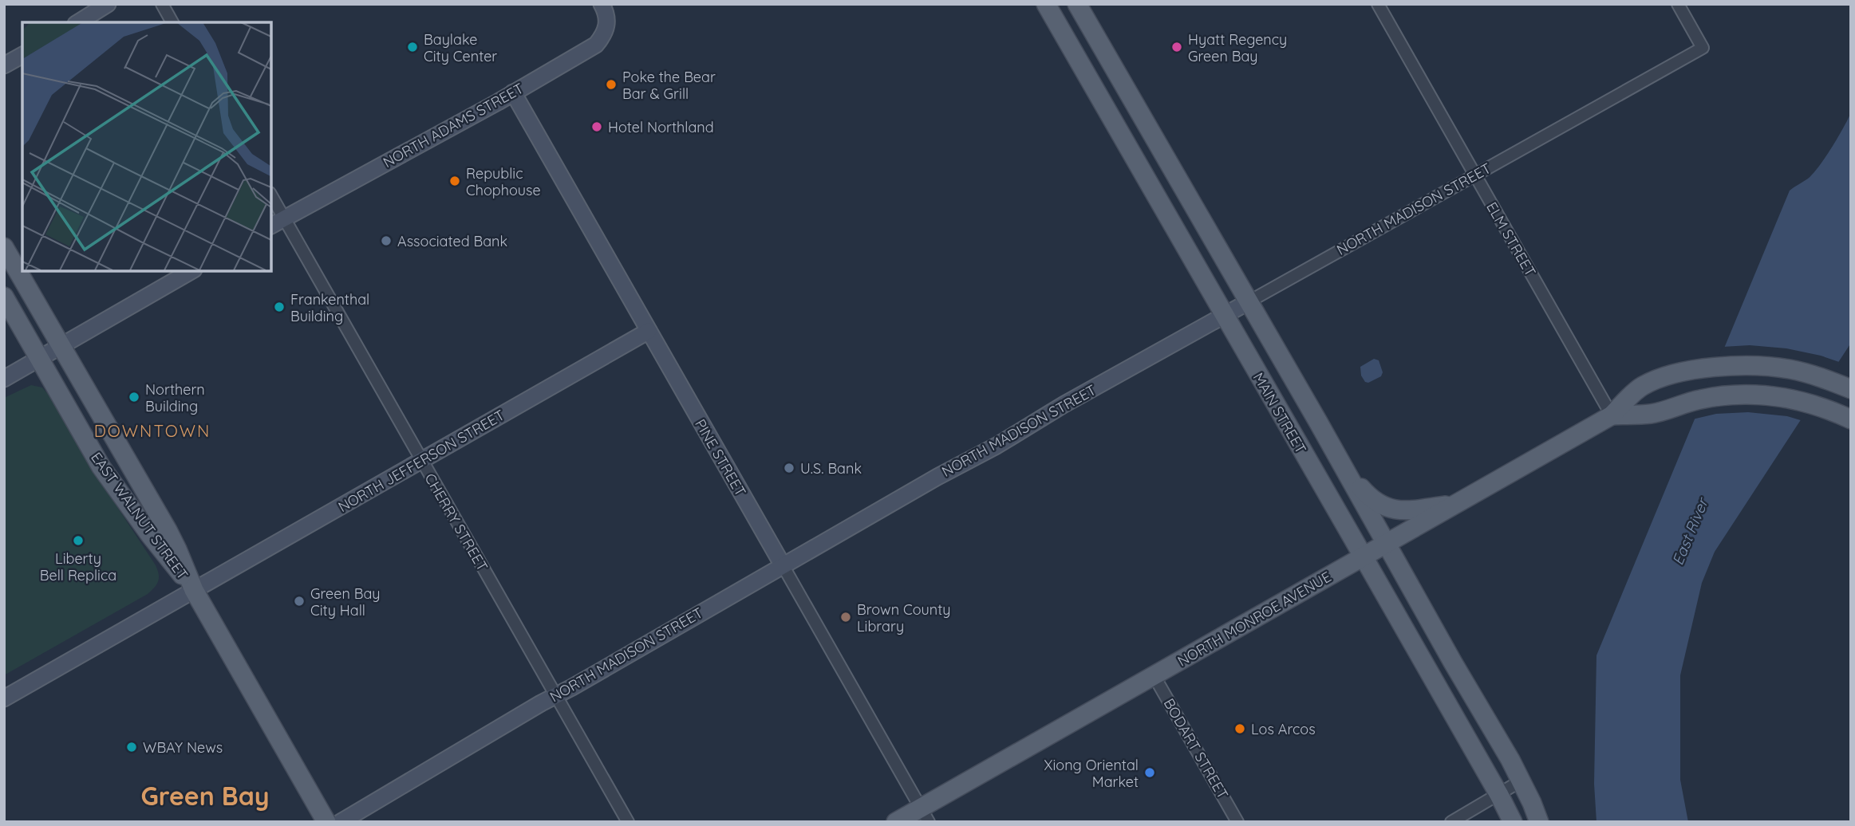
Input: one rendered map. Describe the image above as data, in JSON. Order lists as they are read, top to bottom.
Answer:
{
  "streets": {
    "main road": [
      "NORTH ADAMS STREET",
      "NORTH MADISON STREET",
      "MAIN STREET",
      "PINE STREET",
      "NORTH JEFFERSON STREET",
      "EAST WALNUT STREET",
      "NORTH MONROE AVENUE"
    ],
    "street": ["ELM STREET", "CHERRY STREET", "BODART STREET"]
  },
  "crossings": [
    ["NORTH ADAMS STREET", "PINE STREET"],
    ["NORTH ADAMS STREET", "CHERRY STREET"],
    ["NORTH MADISON STREET", "ELM STREET"],
    ["NORTH MADISON STREET", "MAIN STREET"],
    ["NORTH MADISON STREET", "PINE STREET"],
    ["NORTH MADISON STREET", "CHERRY STREET"],
    ["ELM STREET", "NORTH MONROE AVENUE"],
    ["MAIN STREET", "NORTH MONROE AVENUE"],
    ["PINE STREET", "NORTH JEFFERSON STREET"],
    ["PINE STREET", "NORTH MONROE AVENUE"],
    ["NORTH JEFFERSON STREET", "EAST WALNUT STREET"],
    ["NORTH JEFFERSON STREET", "CHERRY STREET"],
    ["NORTH MONROE AVENUE", "BODART STREET"]
  ],
  "districts": ["DOWNTOWN", "Green Bay"],
  "water": ["East River"],
  "places": [
    "Baylake City Center",
    "Hyatt Regency Green Bay",
    "Poke the Bear Bar & Grill",
    "Hotel Northland",
    "Republic Chophouse",
    "Associated Bank",
    "Frankenthal Building",
    "Northern Building",
    "U.S. Bank",
    "Liberty Bell Replica",
    "Green Bay City Hall",
    "Brown County Library",
    "Los Arcos",
    "WBAY News",
    "Xiong Oriental Market"
  ]
}
